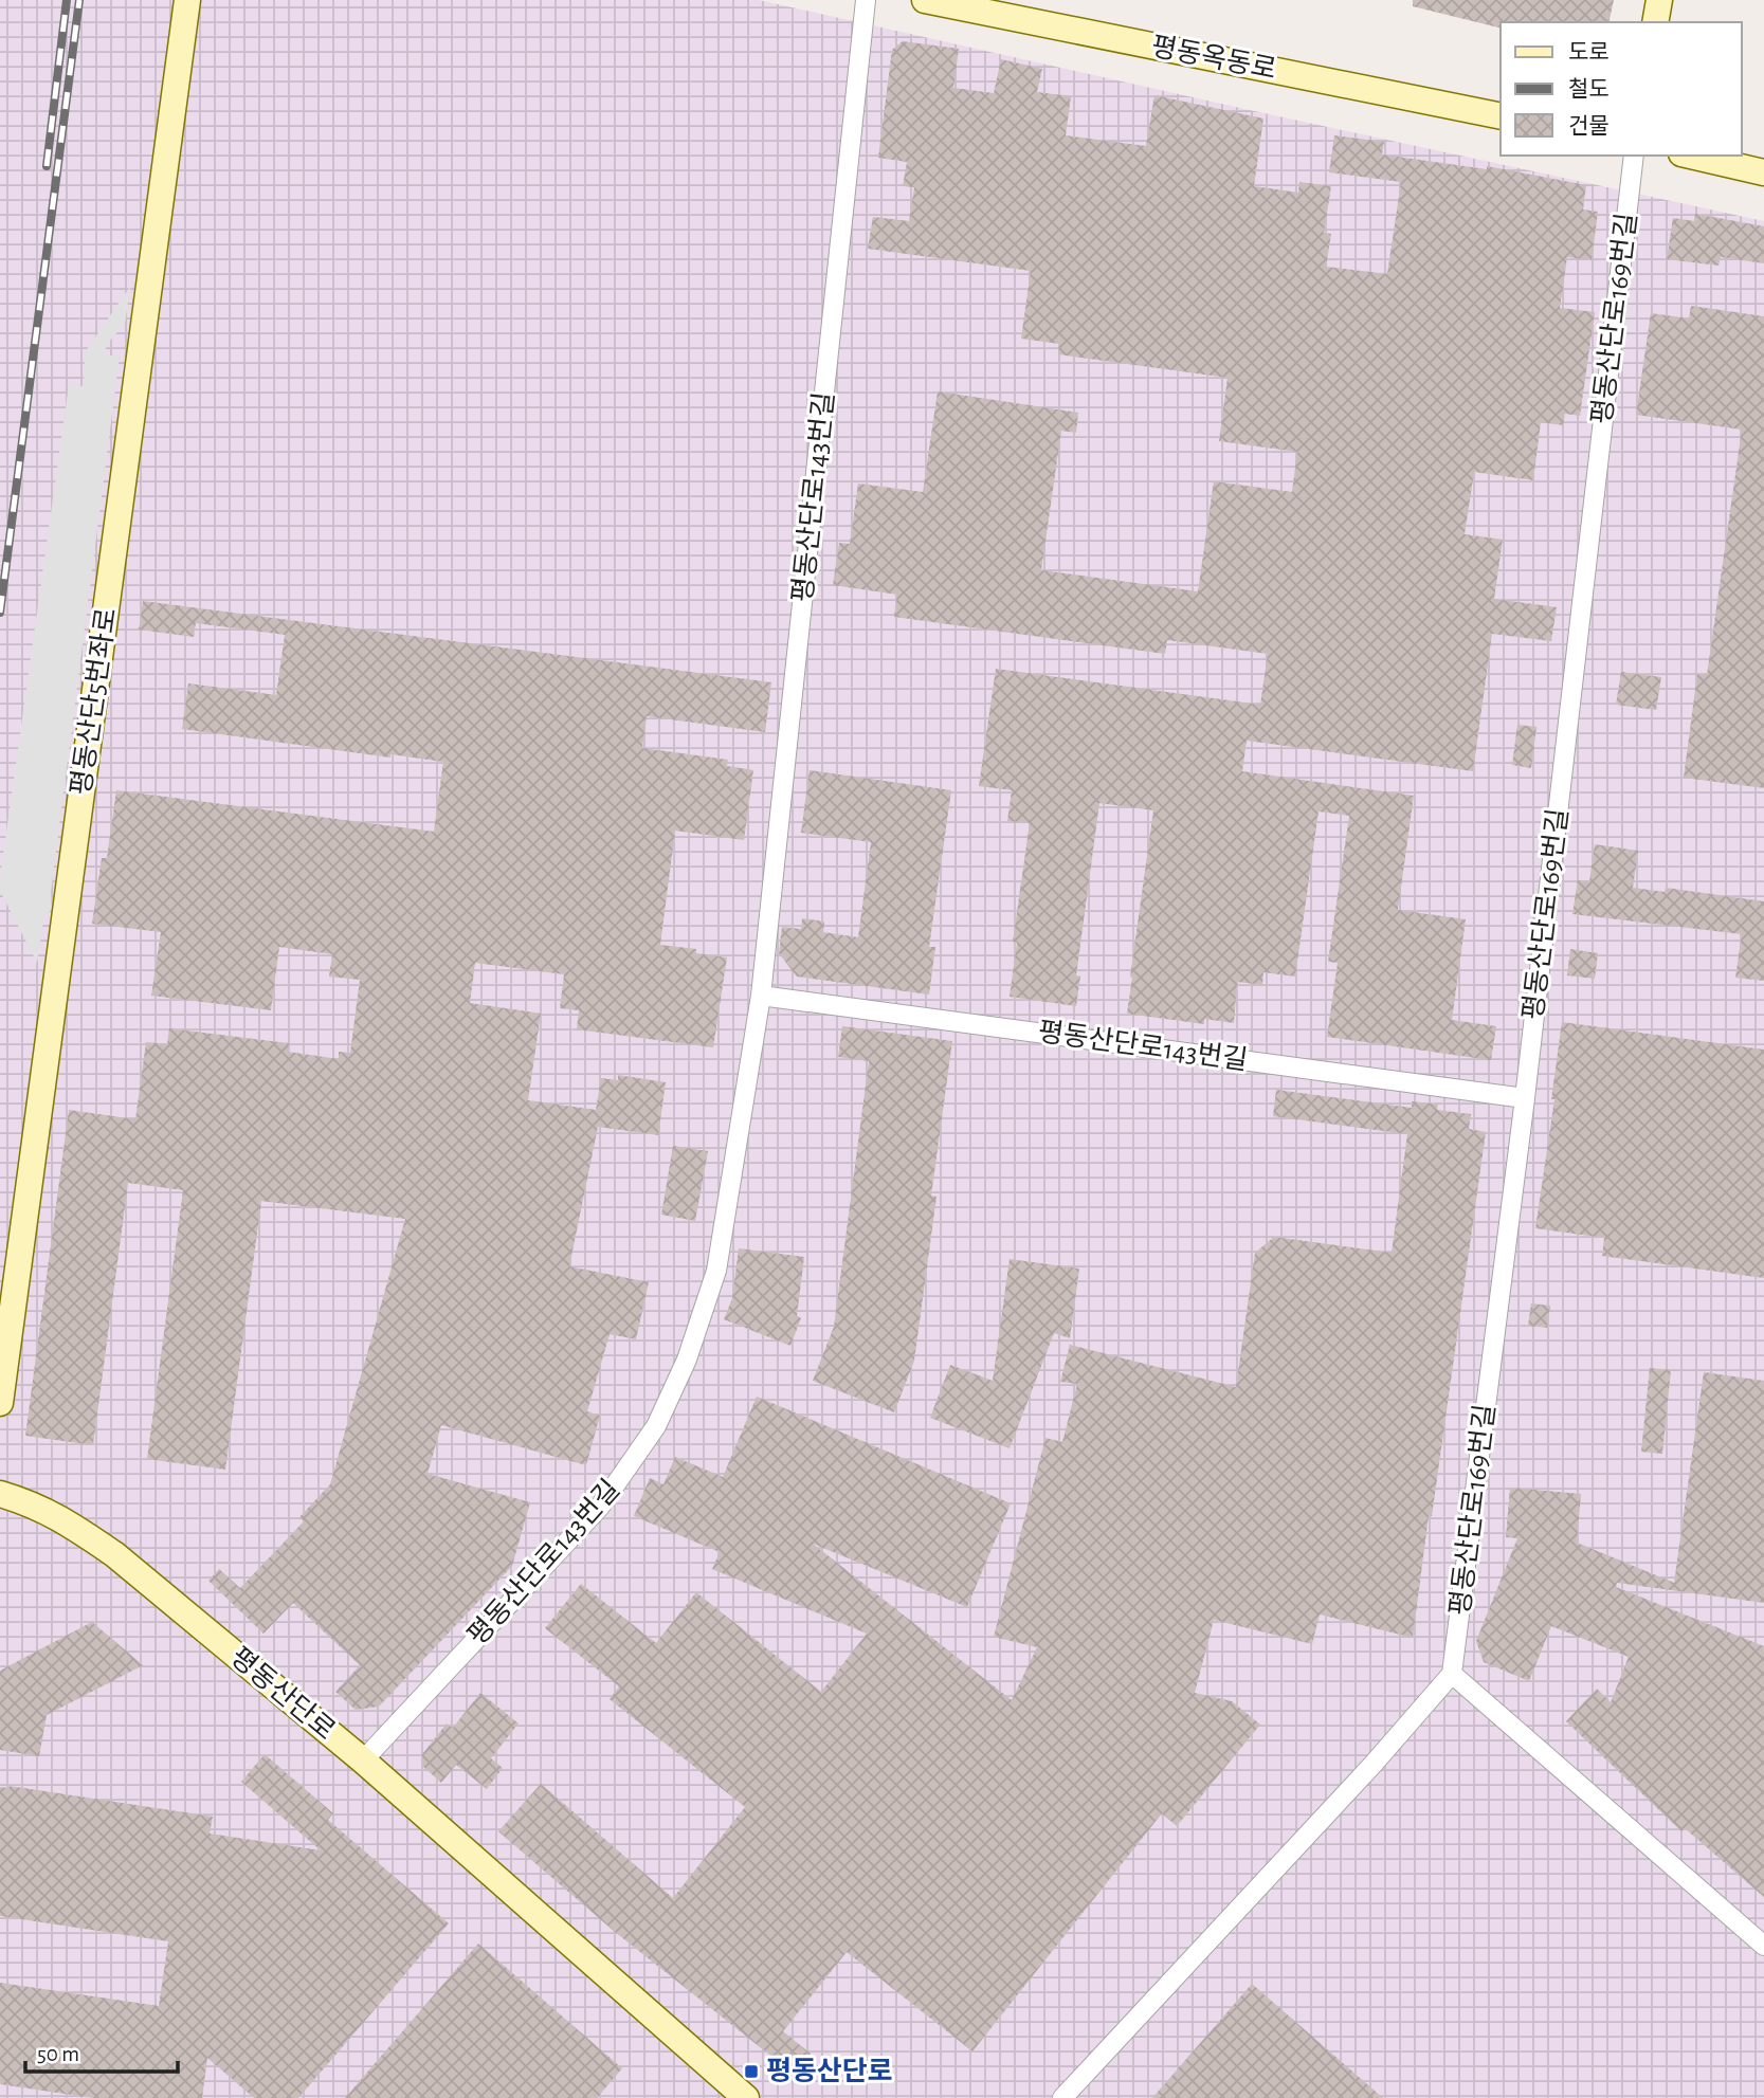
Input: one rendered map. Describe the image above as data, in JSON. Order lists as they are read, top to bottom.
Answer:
{
  "streets": {
    "street": [
      "평동옥동로",
      "평동산단로169번길",
      "평동산단로143번길",
      "평동산단5번좌로",
      "평동산단로"
    ]
  },
  "crossings": [
    ["평동산단로169번길", "평동산단로143번길"],
    ["평동산단로143번길", "평동산단로"]
  ],
  "places": {
    "transit": ["평동산단로"]
  },
  "legend": ["도로", "철도", "건물"],
  "scale_bar": "50 m"
}
